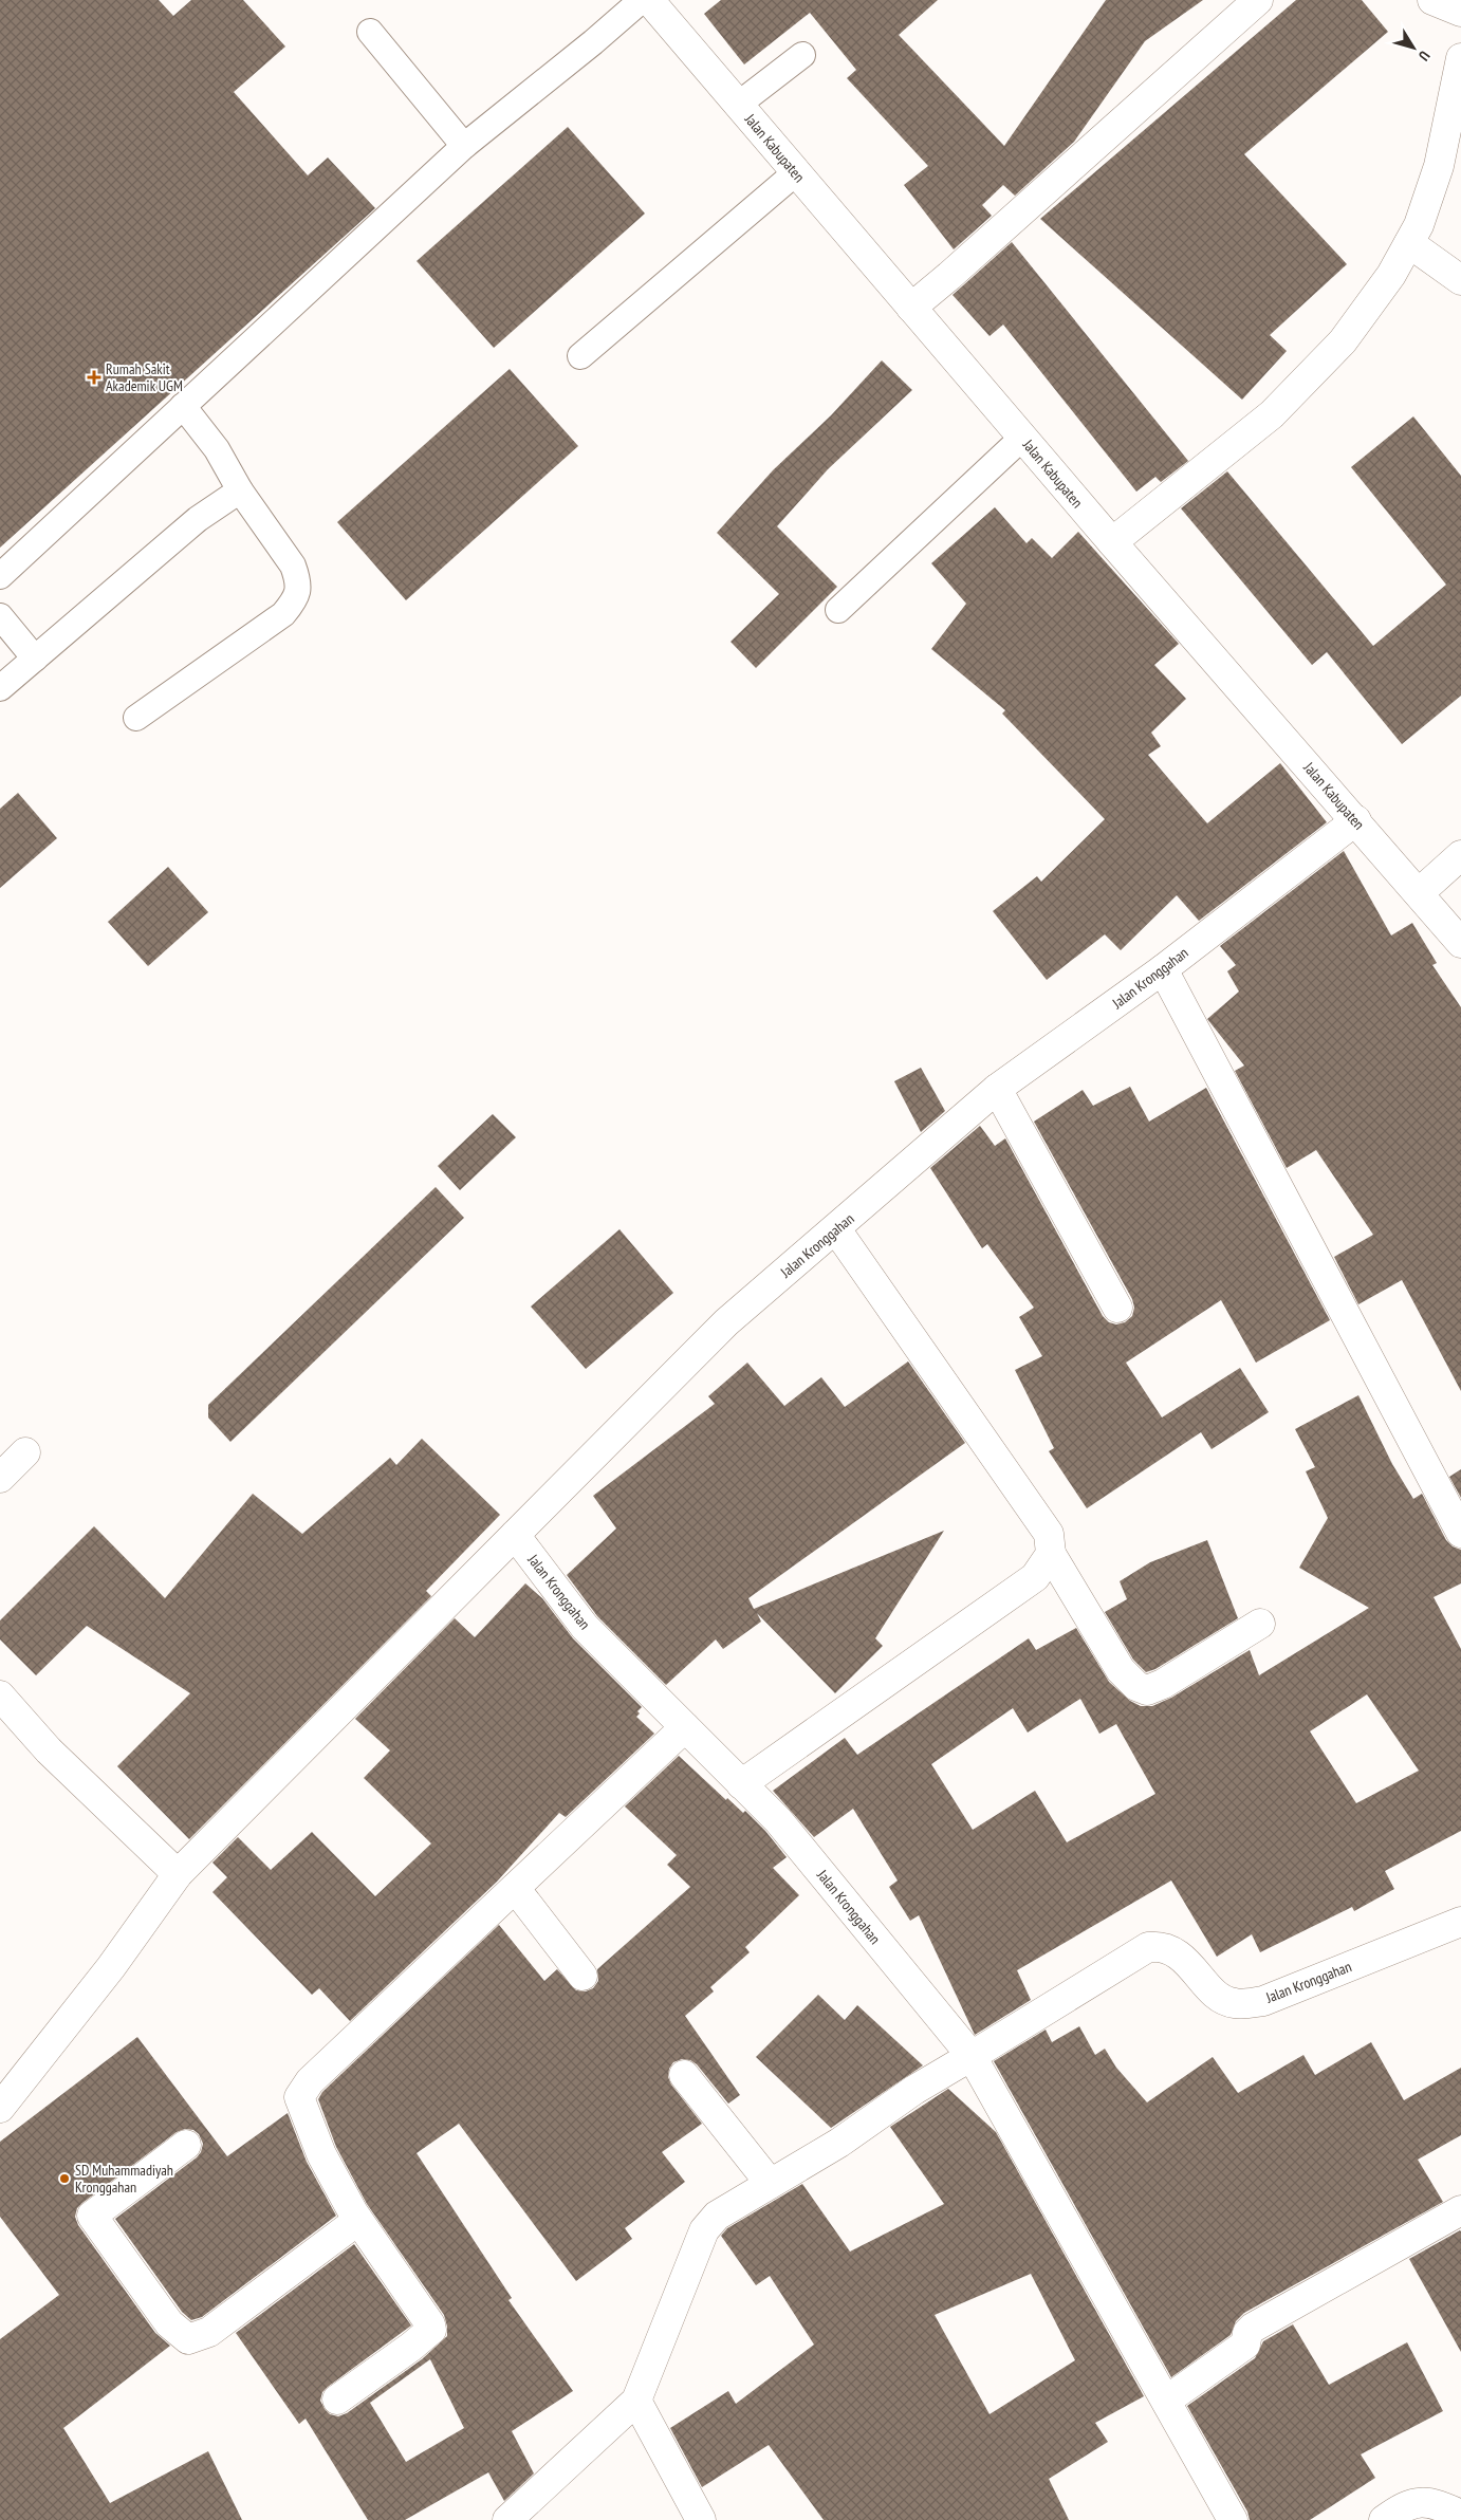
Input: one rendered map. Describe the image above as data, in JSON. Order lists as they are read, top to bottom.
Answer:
{
  "streets": {
    "street": ["Jalan Kabupaten", "Jalan Kronggahan"]
  },
  "crossings": [
    ["Jalan Kabupaten", "Jalan Kronggahan"]
  ],
  "places": {
    "health": ["Rumah Sakit Akademik UGM"],
    "other": ["SD Muhammadiyah Kronggahan"]
  },
  "north": "bottom right"
}
